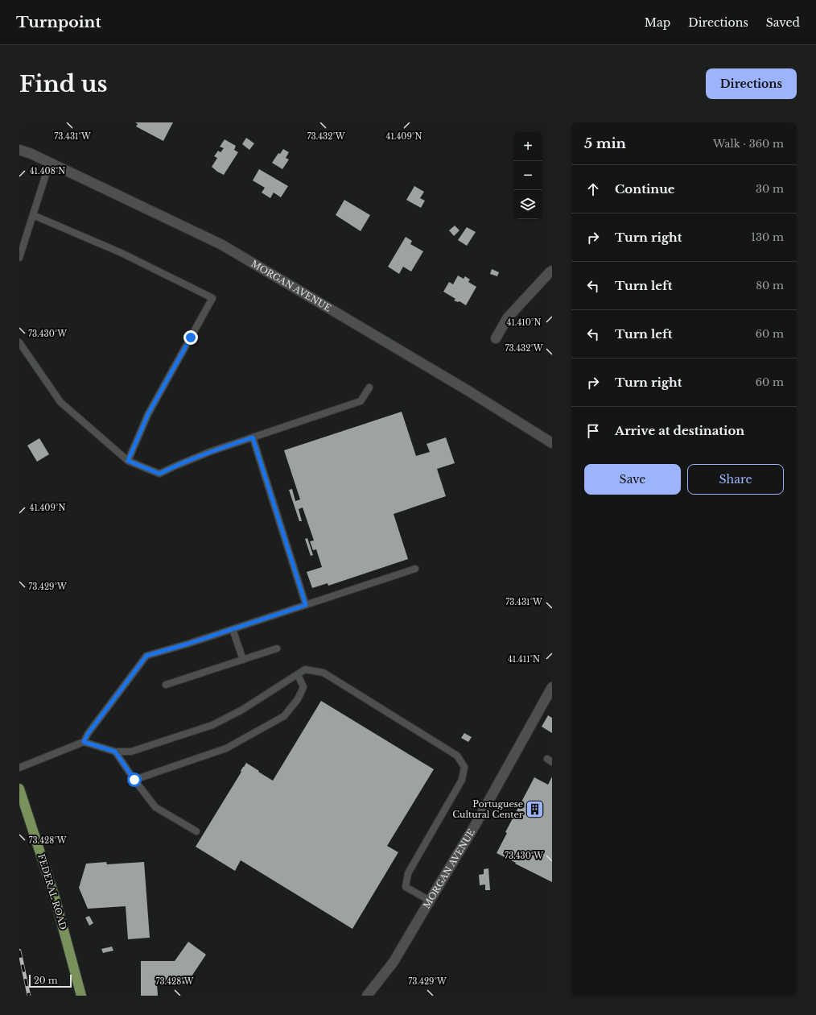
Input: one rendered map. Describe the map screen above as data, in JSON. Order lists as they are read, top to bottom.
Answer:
{
  "streets": {
    "main road": ["FEDERAL ROAD"],
    "street": ["MORGAN AVENUE"]
  },
  "places": {
    "building": ["Portuguese Cultural Center"]
  },
  "scale_bar": "20 m",
  "page": {
    "header": "Turnpoint",
    "nav": ["Map", "Directions", "Saved"],
    "buttons": [
      "Directions",
      ["Save", "Share"]
    ],
    "title": "Find us",
    "heading": ["5 min", "Walk · 360 m"],
    "map_buttons": ["+", "−"],
    "list": [
      ["Continue", "30 m"],
      ["Turn right", "130 m"],
      ["Turn left", "80 m"],
      ["Turn left", "60 m"],
      ["Turn right", "60 m"],
      "Arrive at destination"
    ],
    "scale": "20 m"
  },
  "coordinates": [
    "73.431°W",
    "73.432°W",
    "41.409°N",
    "41.408°N",
    "41.410°N",
    "73.430°W",
    "73.429°W",
    "41.411°N",
    "73.428°W"
  ]
}
